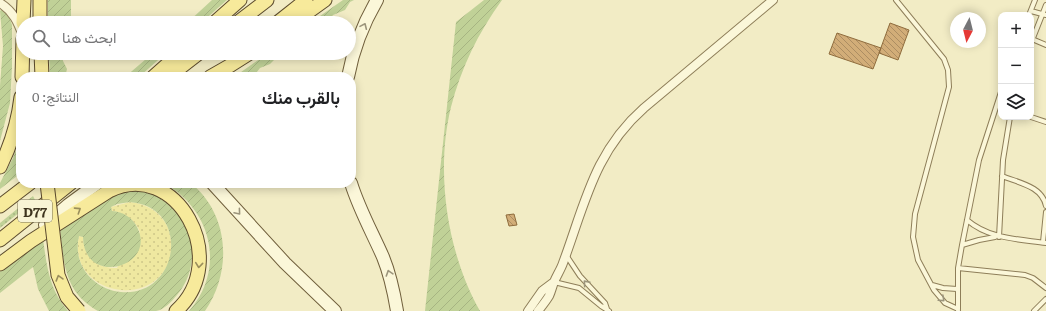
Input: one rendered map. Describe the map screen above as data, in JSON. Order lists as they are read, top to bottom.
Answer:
{
  "streets": {
    "main road": ["D77"]
  },
  "north": "bottom",
  "page": {
    "map_buttons": ["+", "−"],
    "search": "ابحث هنا",
    "heading": ["بالقرب منك", "النتائج: 0"]
  }
}
